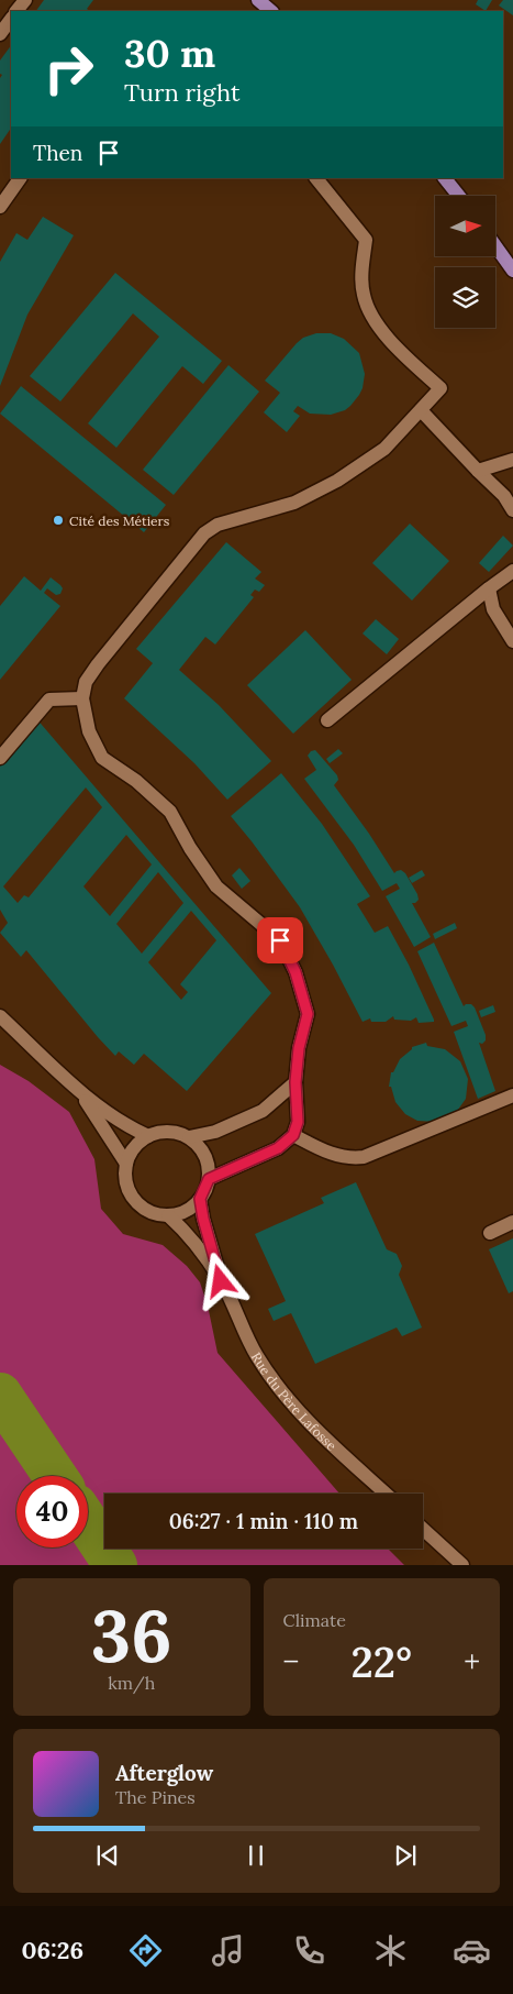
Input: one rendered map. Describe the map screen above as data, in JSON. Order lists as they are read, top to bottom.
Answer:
{
  "streets": {
    "street": ["Rue du Père Lafosse"]
  },
  "places": ["Cité des Métiers"],
  "north": "right",
  "page": {
    "turn": ["30 m", "Turn right"],
    "then": "Then",
    "limit": "40",
    "trip": "06:27 · 1 min · 110 m",
    "tile": [
      ["36", "km/h"],
      "Climate"
    ],
    "heat": ["−", "22°", "+"],
    "song": ["Afterglow", "The Pines"],
    "tabs": "06:26"
  }
}
